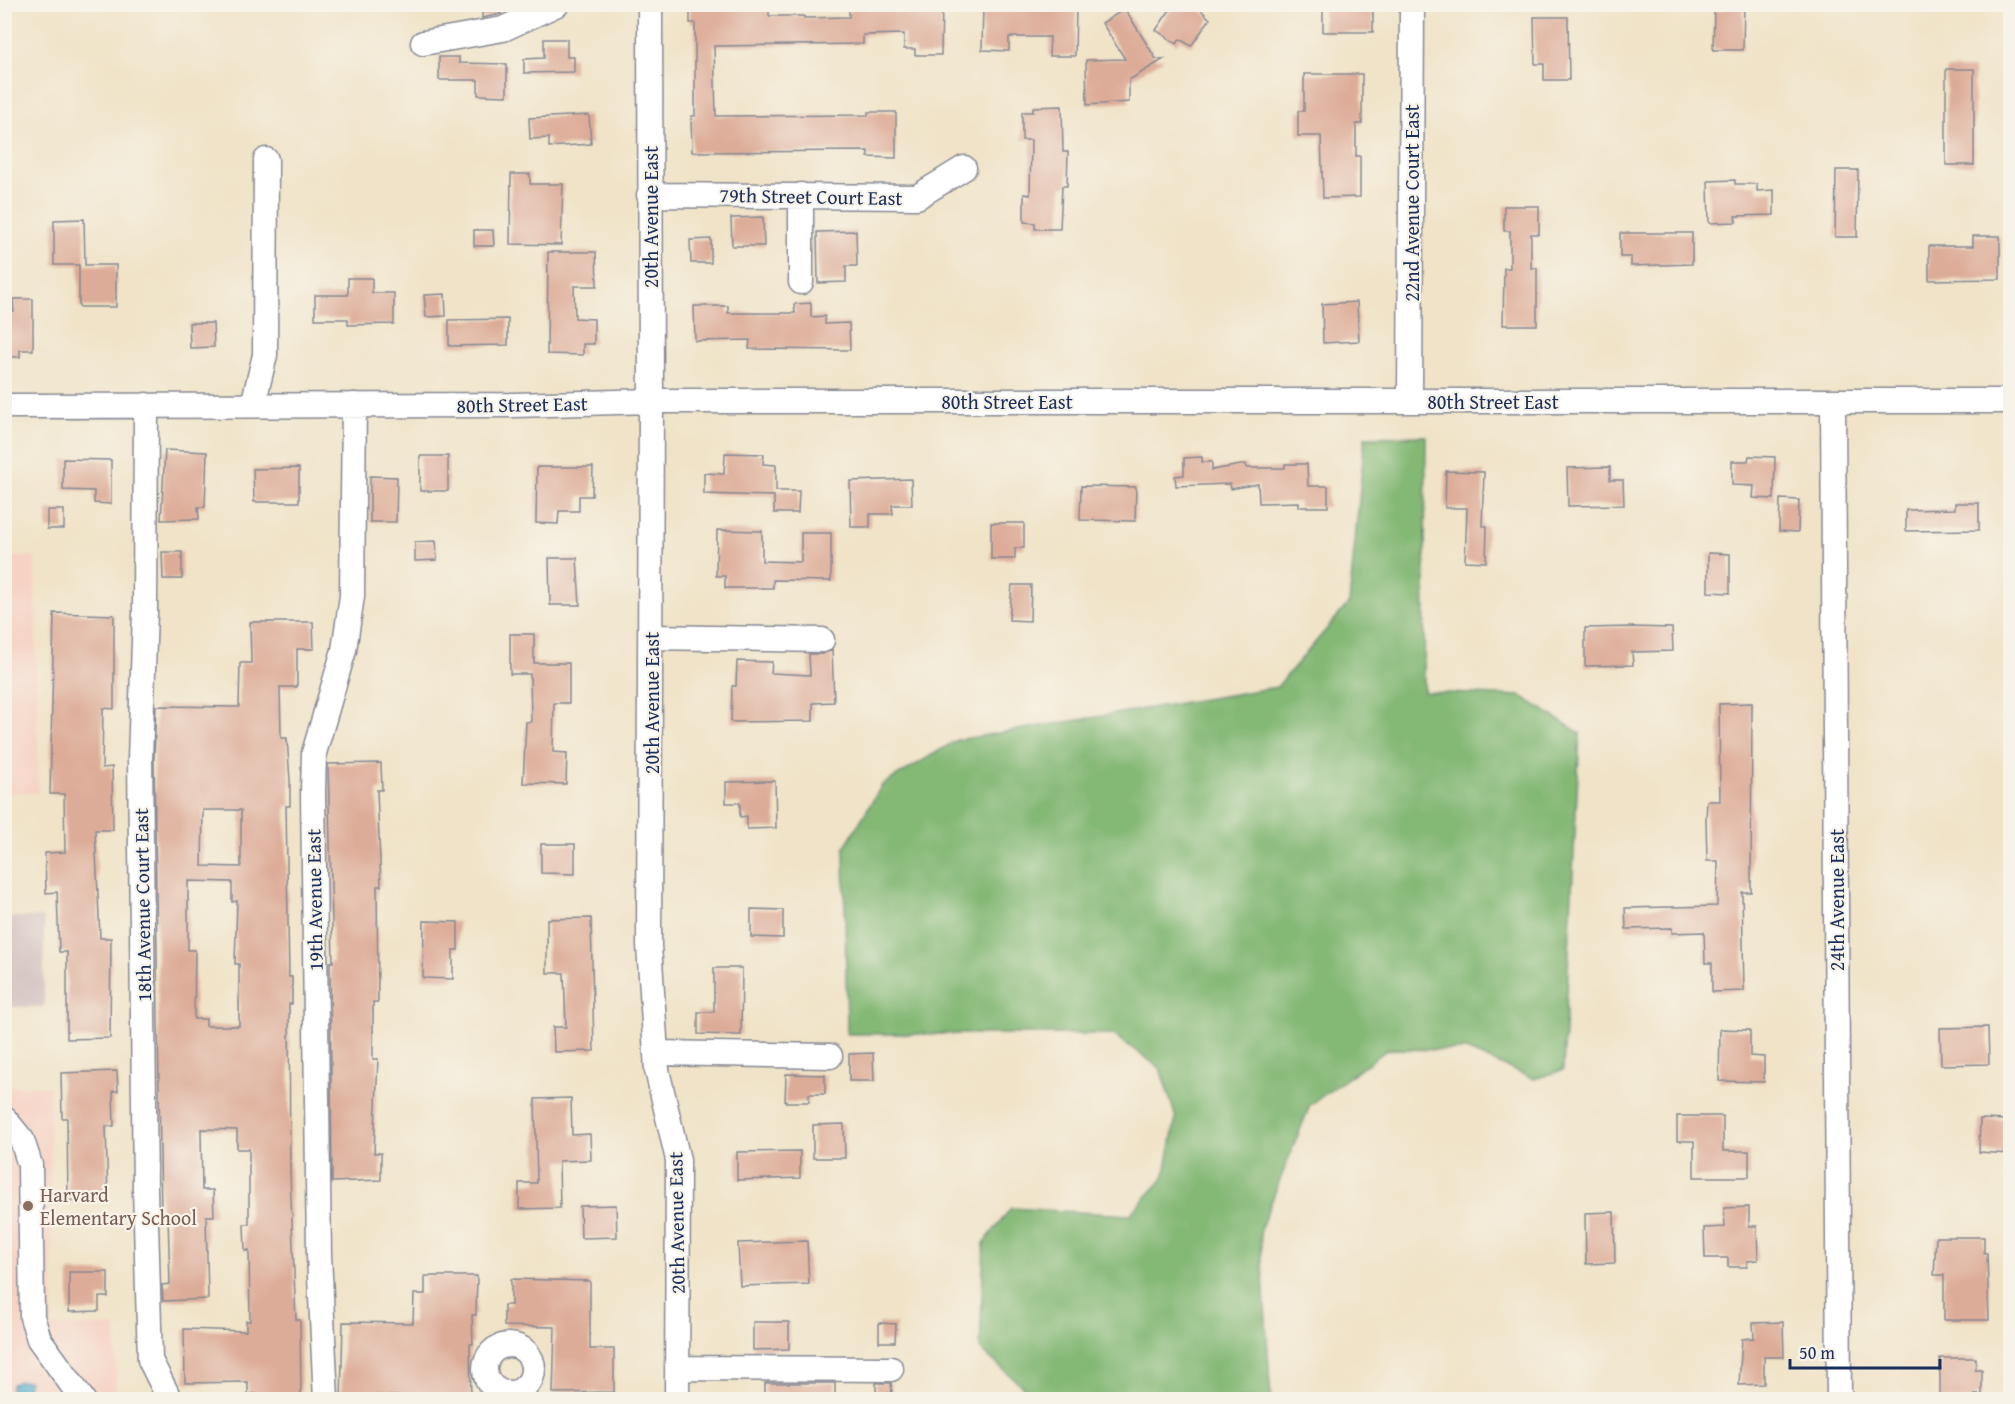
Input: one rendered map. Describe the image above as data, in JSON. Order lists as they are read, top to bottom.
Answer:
{
  "streets": {
    "street": [
      "79th Street Court East",
      "22nd Avenue Court East",
      "20th Avenue East",
      "80th Street East",
      "19th Avenue East",
      "24th Avenue East",
      "18th Avenue Court East"
    ]
  },
  "crossings": [
    ["79th Street Court East", "20th Avenue East"],
    ["22nd Avenue Court East", "80th Street East"],
    ["20th Avenue East", "80th Street East"],
    ["80th Street East", "19th Avenue East"],
    ["80th Street East", "24th Avenue East"],
    ["80th Street East", "18th Avenue Court East"]
  ],
  "places": ["Harvard Elementary School"],
  "scale_bar": "50 m"
}
